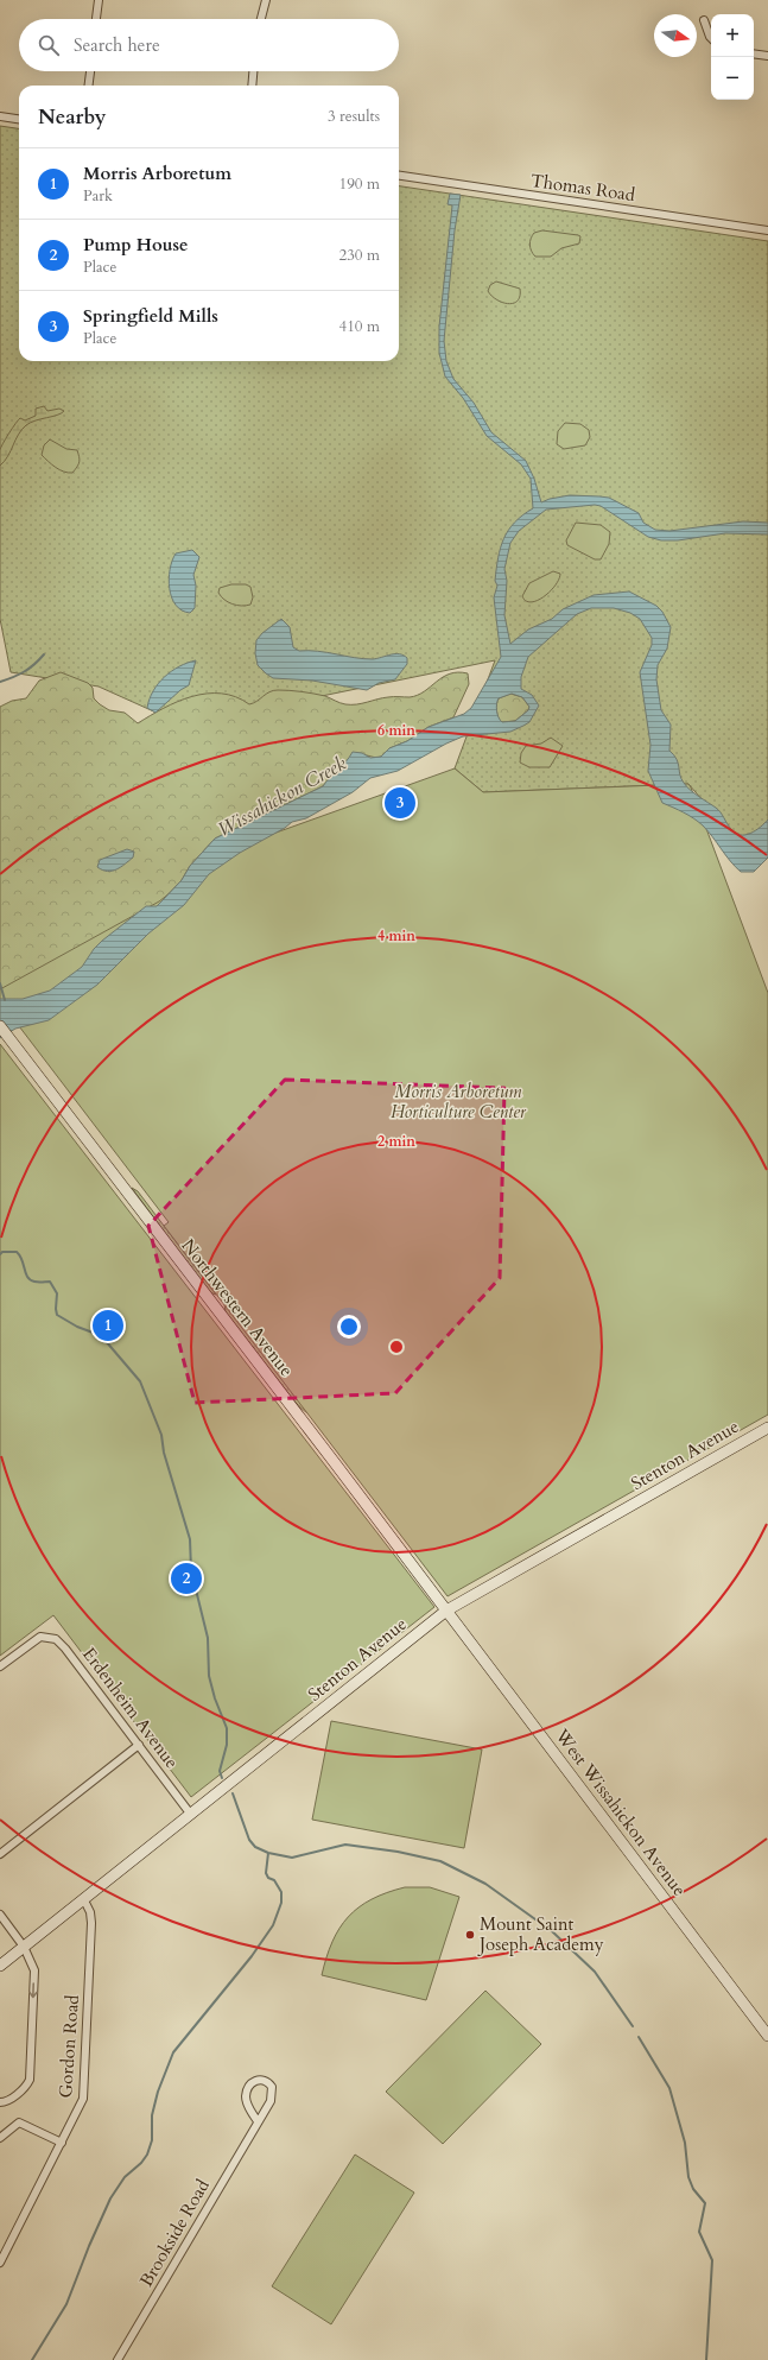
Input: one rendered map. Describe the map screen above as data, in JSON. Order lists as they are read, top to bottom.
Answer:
{
  "streets": {
    "street": [
      "Thomas Road",
      "Northwestern Avenue",
      "Stenton Avenue",
      "Erdenheim Avenue",
      "West Wissahickon Avenue",
      "Gordon Road",
      "Brookside Road"
    ]
  },
  "crossings": [
    ["Northwestern Avenue", "Stenton Avenue"],
    ["Northwestern Avenue", "West Wissahickon Avenue"],
    ["Stenton Avenue", "Erdenheim Avenue"],
    ["Stenton Avenue", "West Wissahickon Avenue"],
    ["Stenton Avenue", "Gordon Road"]
  ],
  "water": ["Wissahickon Creek"],
  "parks": ["Morris Arboretum Horticulture Center"],
  "places": ["Mount Saint Joseph Academy"],
  "north": "right",
  "page": {
    "map_buttons": ["+", "−"],
    "search": "Search here",
    "heading": ["Nearby", "3 results"],
    "list": [
      {
        "mark": "1",
        "name": "Morris Arboretum",
        "note": "Park",
        "value": "190 m"
      },
      {
        "mark": "2",
        "name": "Pump House",
        "note": "Place",
        "value": "230 m"
      },
      {
        "mark": "3",
        "name": "Springfield Mills",
        "note": "Place",
        "value": "410 m"
      }
    ],
    "pins": ["3", "1", "2"]
  },
  "rings": ["6 min", "4 min", "2 min"]
}
